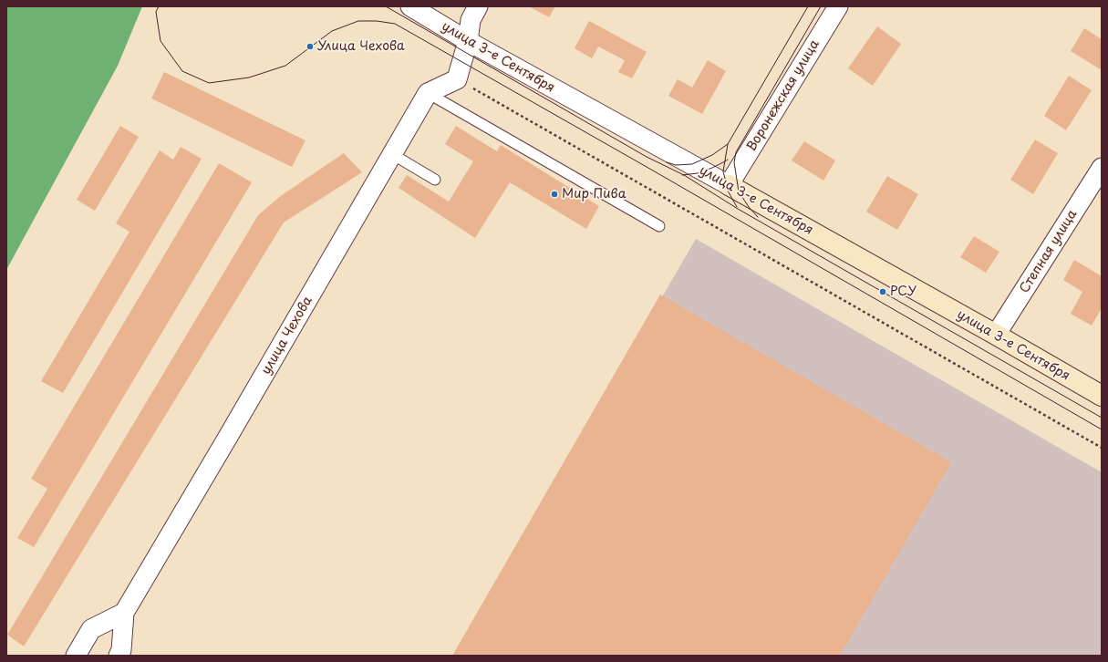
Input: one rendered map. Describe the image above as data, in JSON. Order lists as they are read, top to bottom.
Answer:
{
  "streets": {
    "street": [
      "улица 3-е Сентября",
      "Воронежская улица",
      "Степная улица",
      "улица Чехова"
    ]
  },
  "crossings": [
    ["улица 3-е Сентября", "Воронежская улица"],
    ["улица 3-е Сентября", "Степная улица"]
  ],
  "places": ["Улица Чехова", "Мир Пива", "РСУ"]
}
